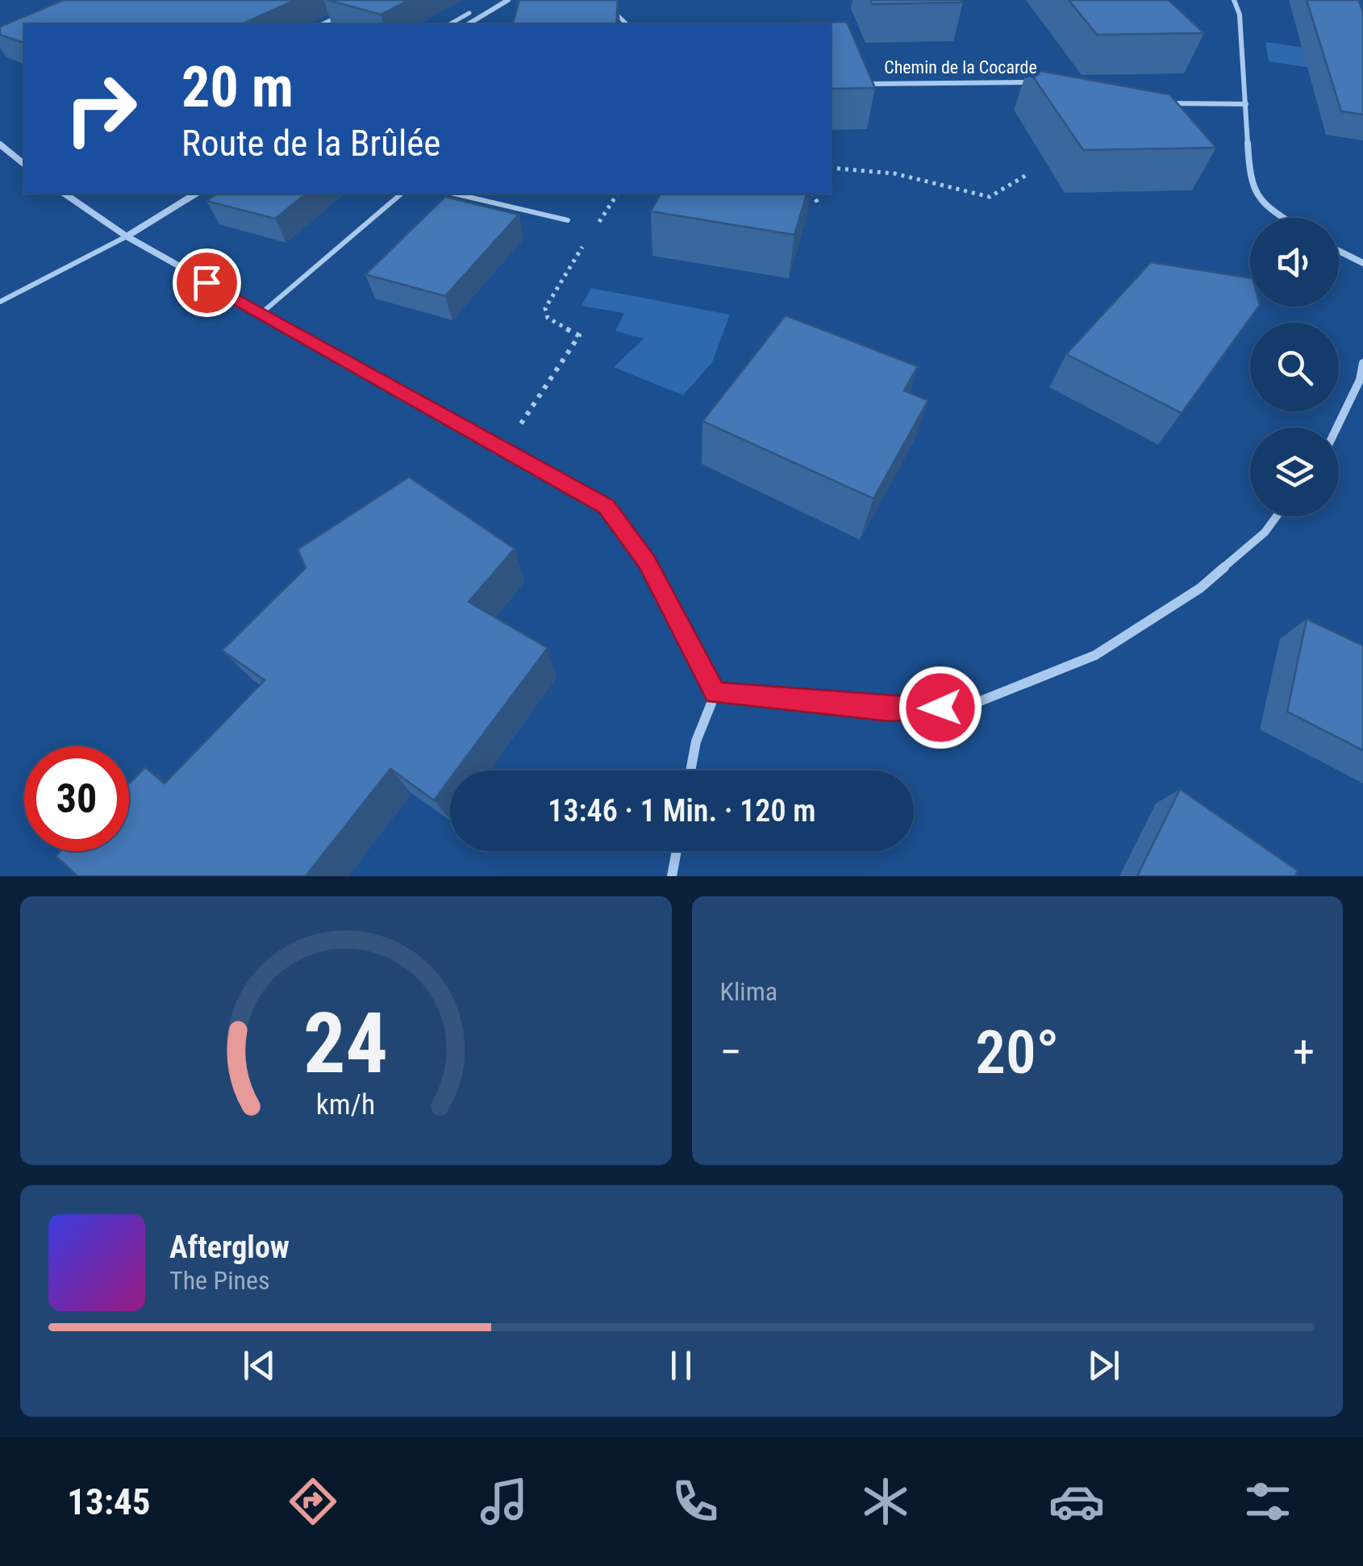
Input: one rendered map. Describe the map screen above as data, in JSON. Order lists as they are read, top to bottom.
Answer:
{
  "streets": {
    "street": ["Chemin de la Cocarde"]
  },
  "page": {
    "turn": ["20 m", "Route de la Brûlée"],
    "limit": "30",
    "trip": "13:46 · 1 Min. · 120 m",
    "tile": "Klima",
    "heat": ["−", "20°", "+"],
    "song": ["Afterglow", "The Pines"],
    "tabs": "13:45",
    "gauge": ["24", "km/h"]
  }
}
